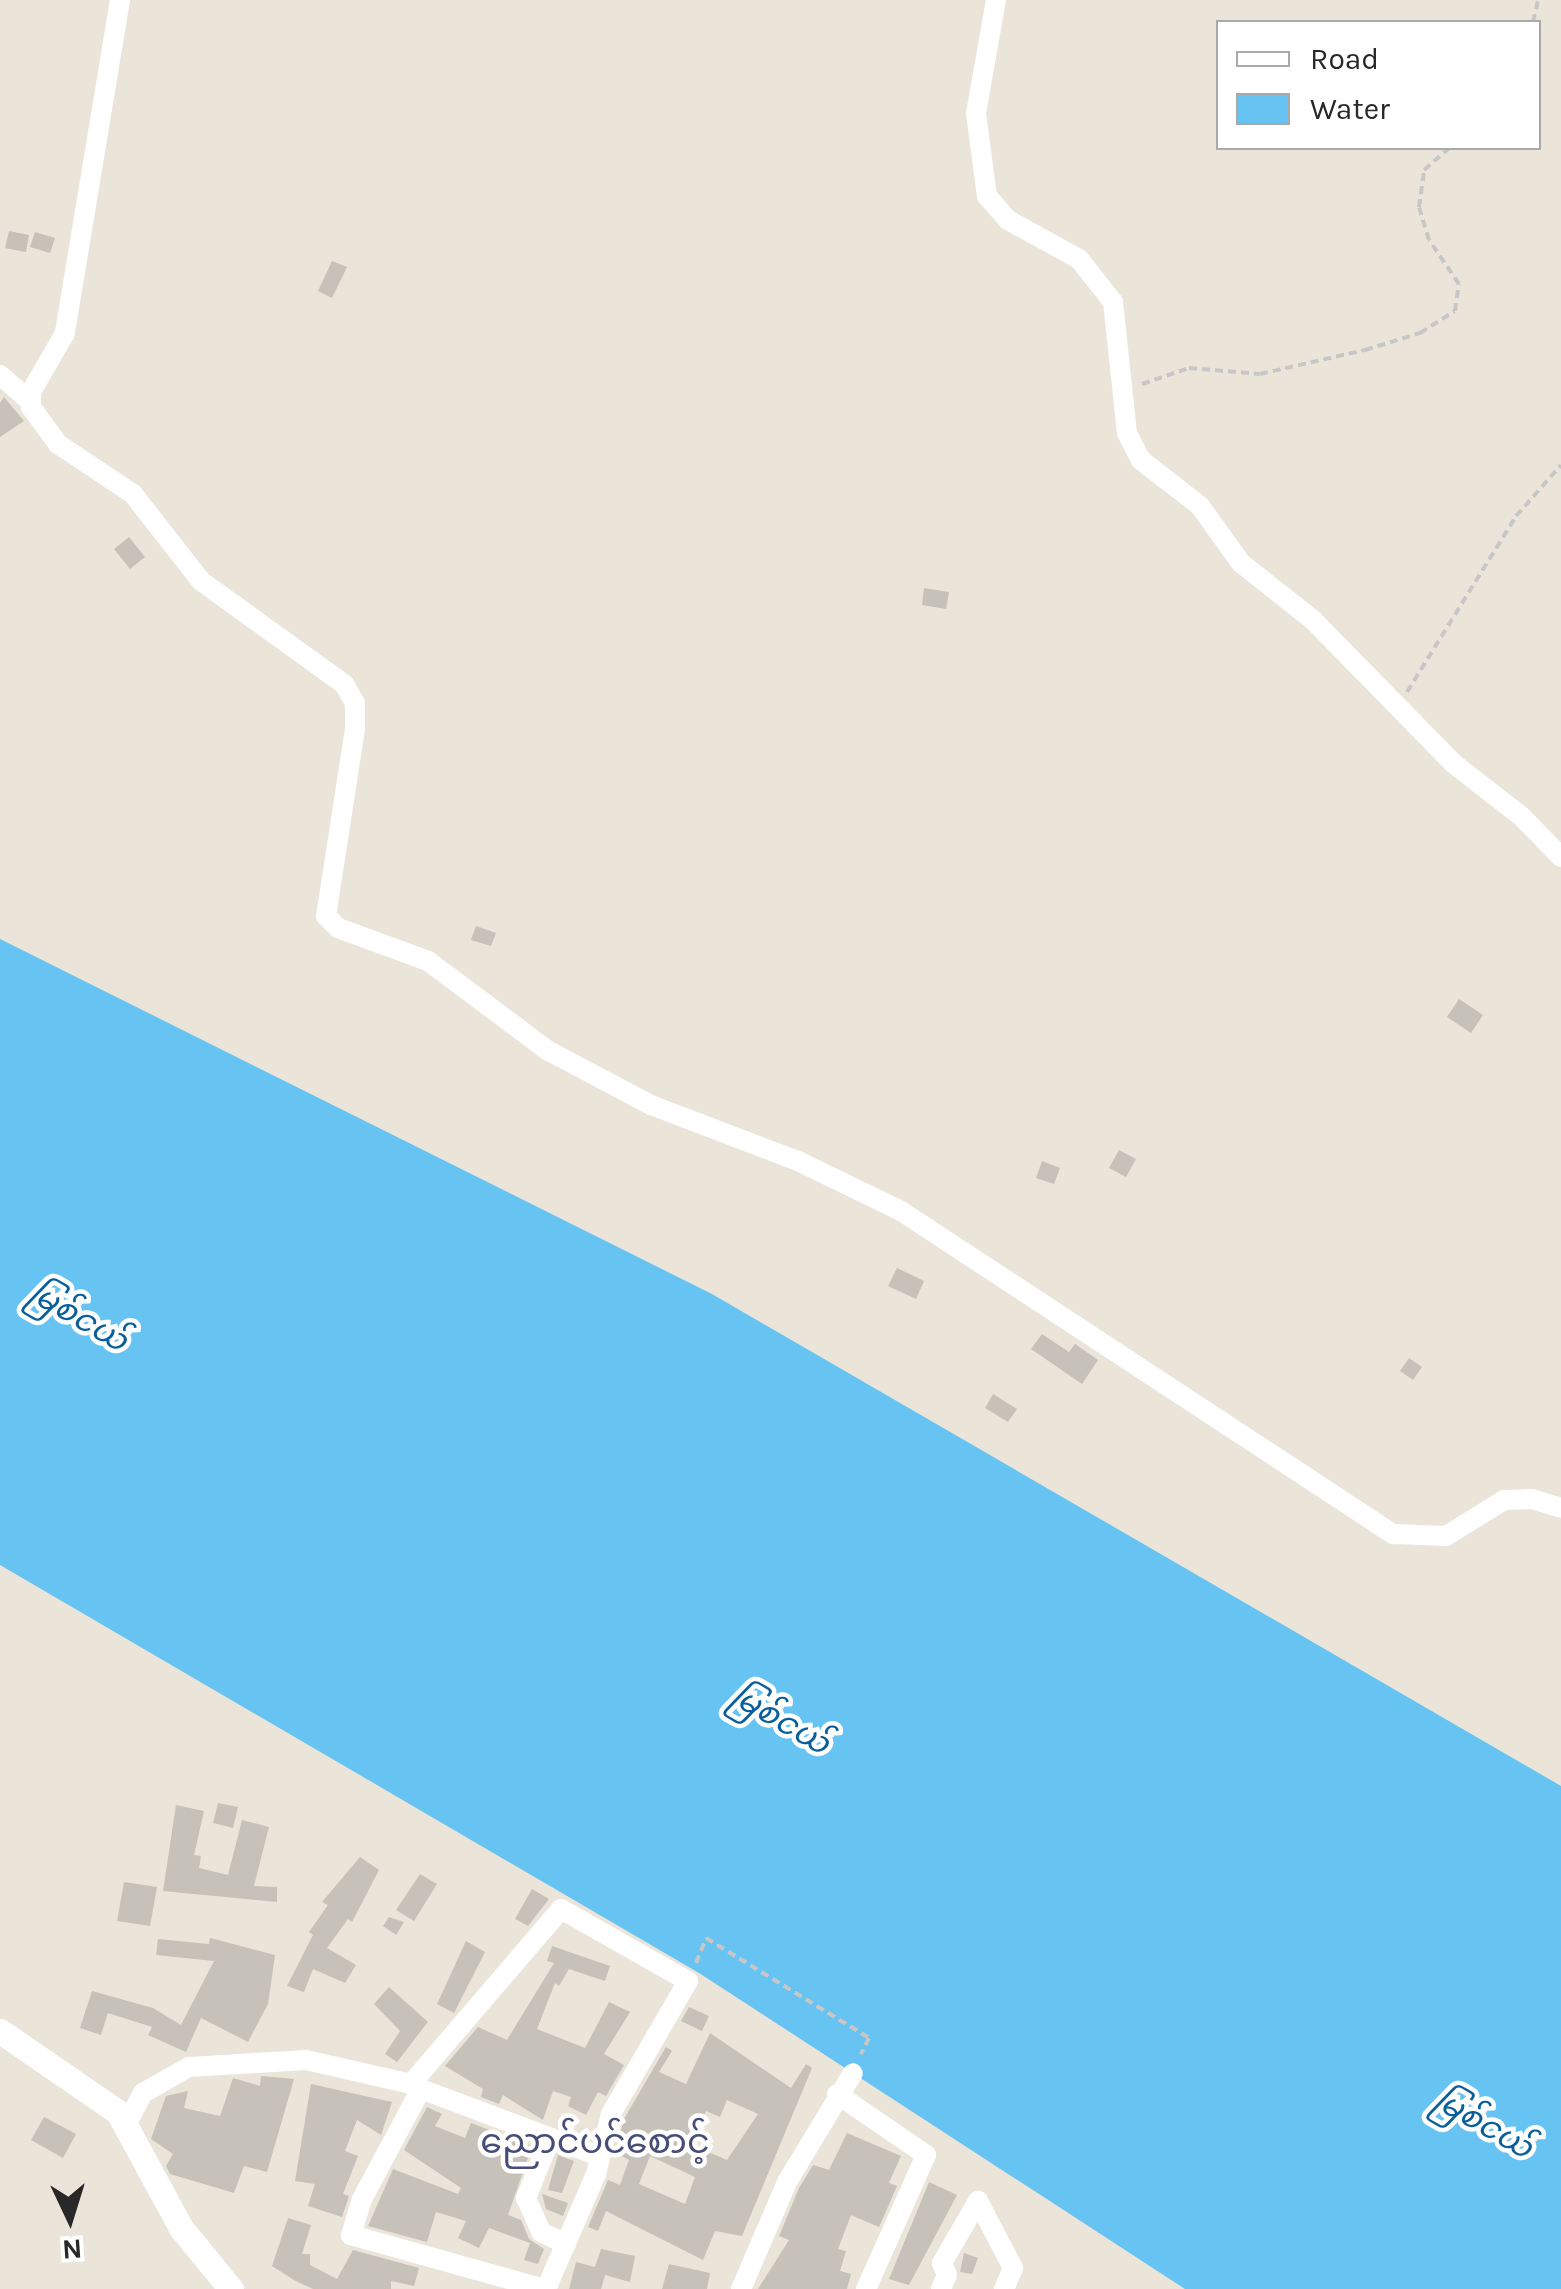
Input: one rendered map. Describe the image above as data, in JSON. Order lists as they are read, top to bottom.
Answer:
{
  "districts": ["ညောင်ပင်စောင့်"],
  "water": ["မြစ်ငယ်"],
  "legend": ["Road", "Water"],
  "north": "bottom"
}
